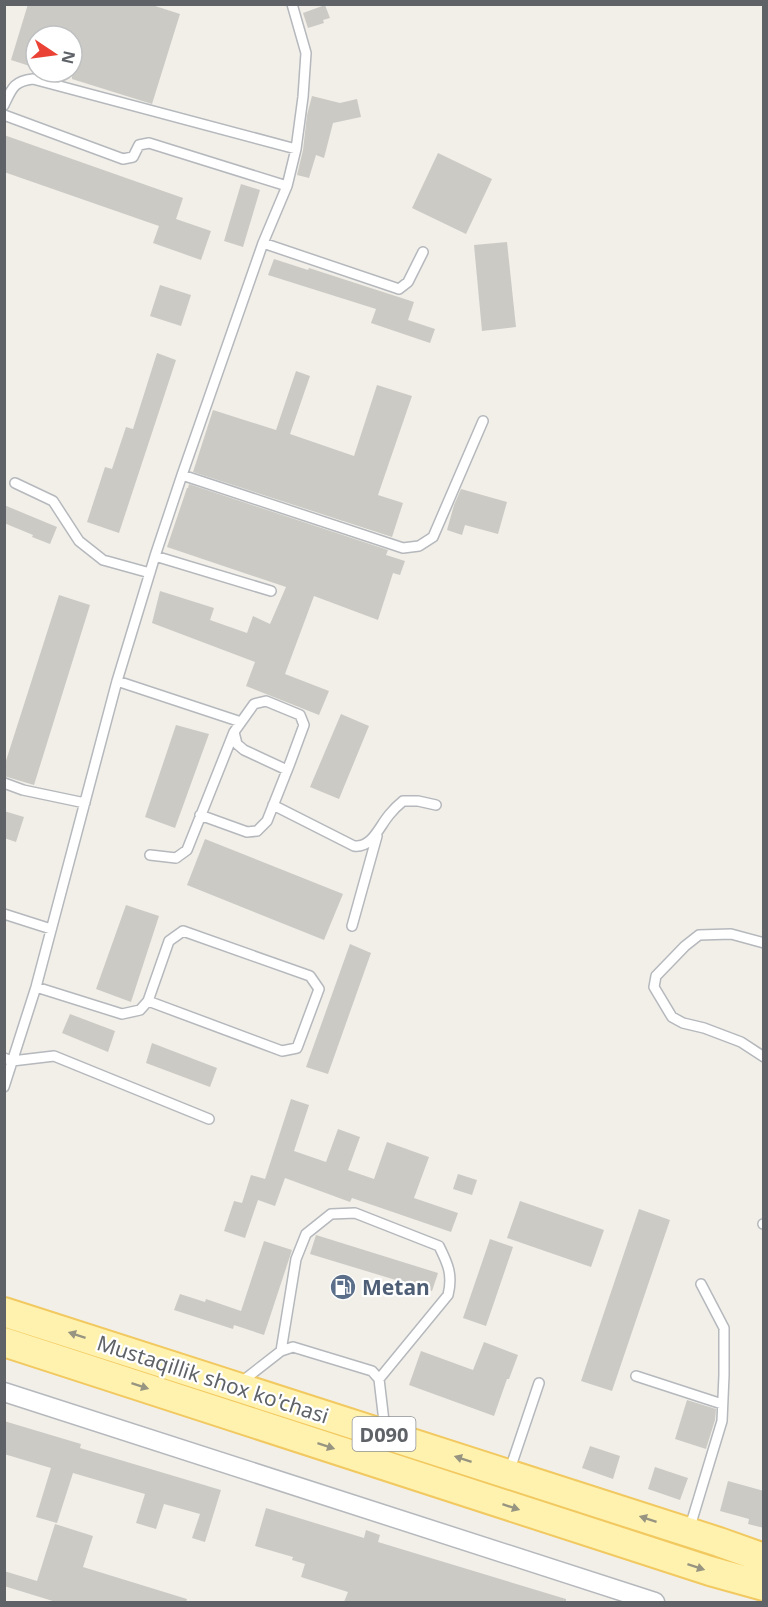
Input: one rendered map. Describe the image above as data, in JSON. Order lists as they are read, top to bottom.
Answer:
{
  "streets": {
    "main road": ["Mustaqillik shox ko'chasi", "D090"]
  },
  "places": {
    "fuel station": ["Metan"]
  },
  "north": "right"
}
